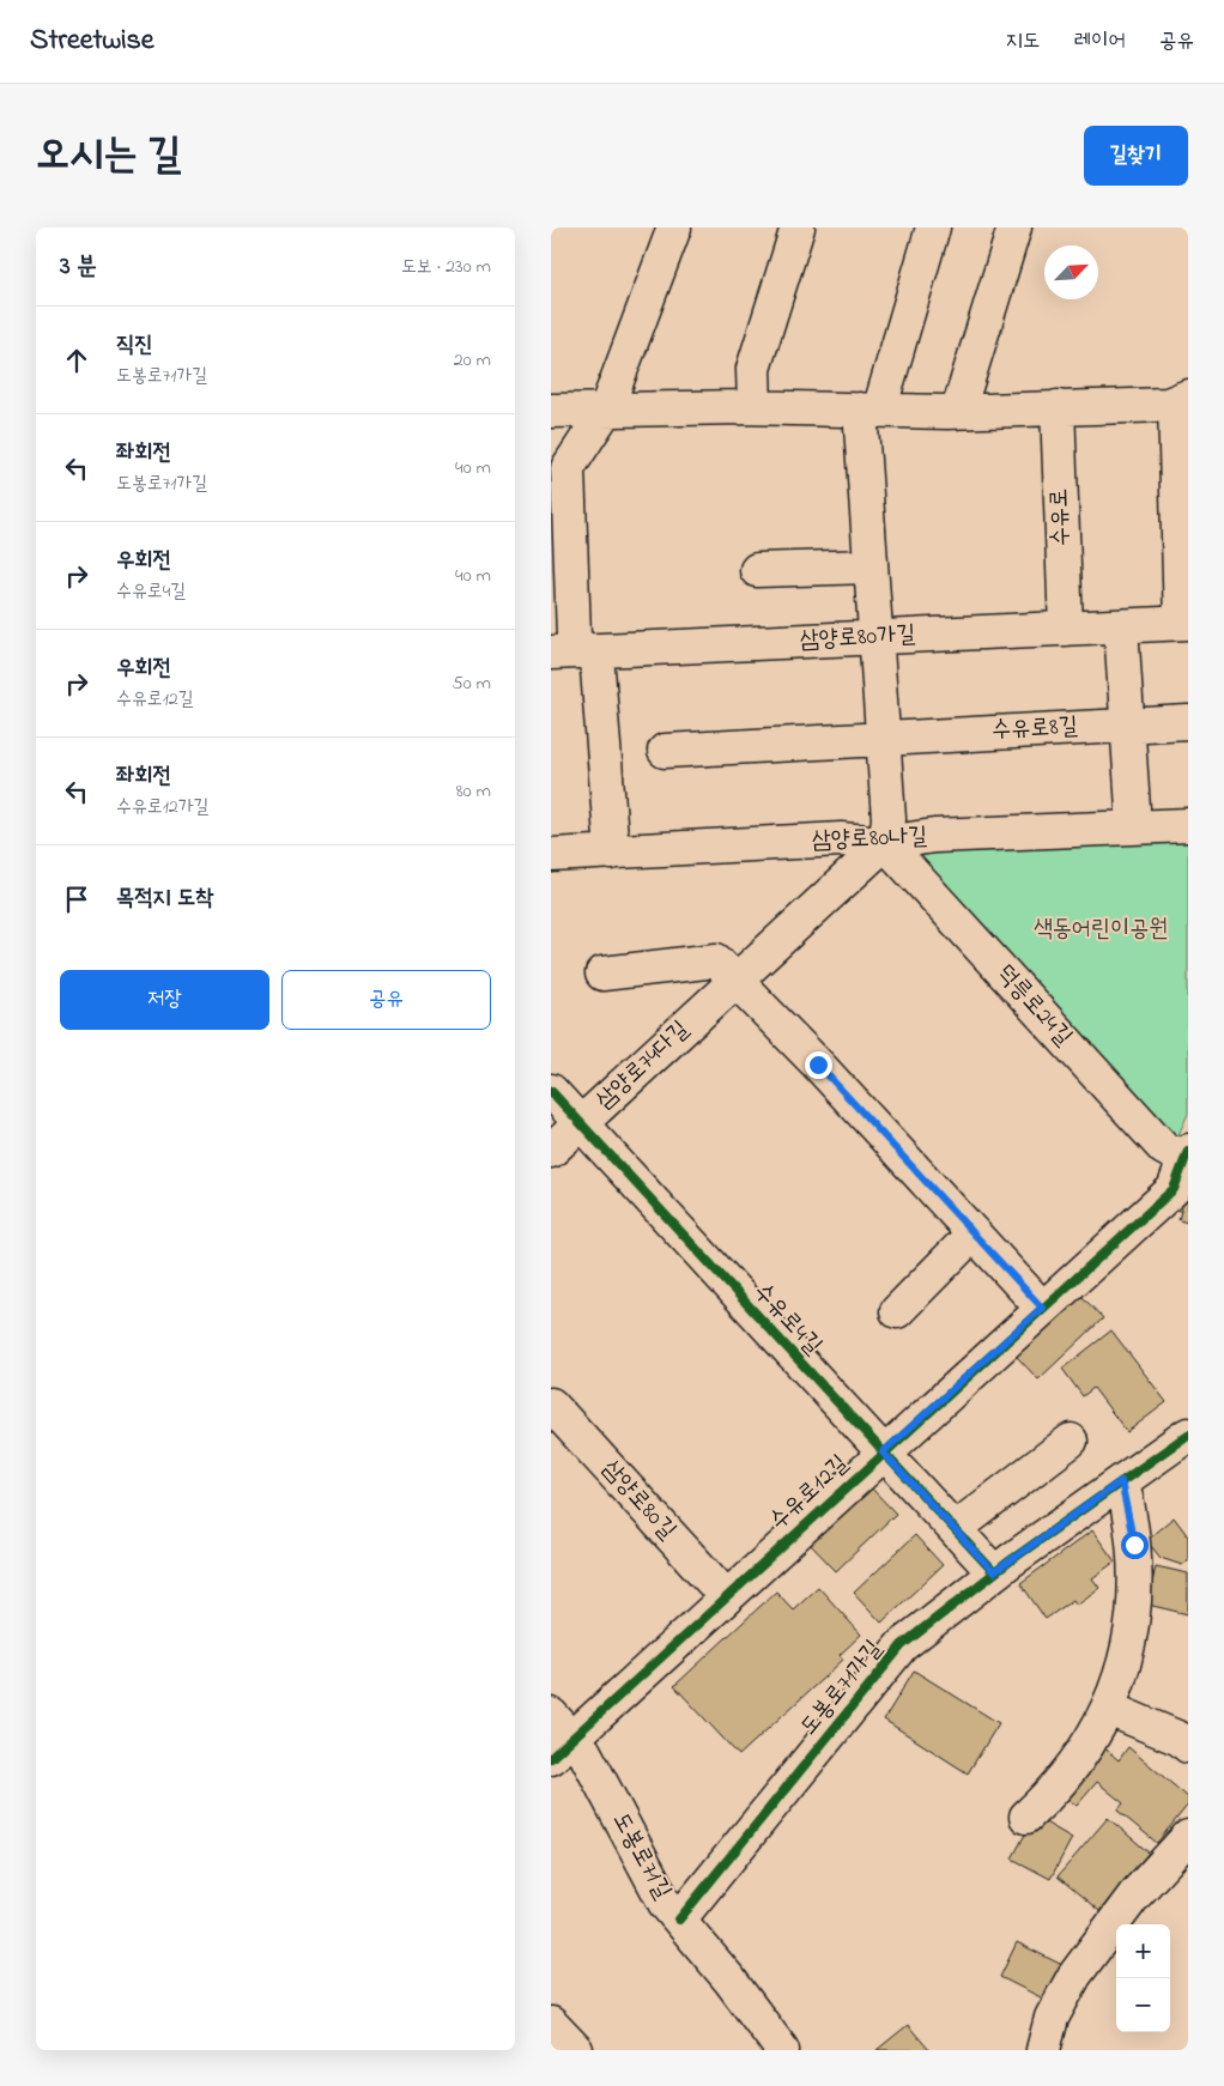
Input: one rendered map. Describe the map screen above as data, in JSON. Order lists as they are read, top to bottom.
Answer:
{
  "streets": {
    "street": [
      "수유로",
      "삼양로80가길",
      "수유로8길",
      "삼양로80나길",
      "덕릉로24길",
      "삼양로74다길",
      "수유로4길",
      "수유로12길",
      "삼양로80길",
      "도봉로71가길",
      "도봉로71길"
    ]
  },
  "crossings": [
    ["수유로", "삼양로80가길"],
    ["삼양로80나길", "덕릉로24길"],
    ["삼양로80나길", "삼양로74다길"],
    ["덕릉로24길", "삼양로74다길"],
    ["덕릉로24길", "수유로12길"],
    ["삼양로74다길", "수유로4길"],
    ["수유로4길", "수유로12길"],
    ["수유로4길", "도봉로71가길"],
    ["수유로12길", "삼양로80길"],
    ["수유로12길", "도봉로71길"],
    ["도봉로71가길", "도봉로71길"]
  ],
  "parks": ["색동어린이공원"],
  "north": "top right",
  "page": {
    "header": "Streetwise",
    "nav": ["지도", "레이어", "공유"],
    "title": "오시는 길",
    "buttons": [
      "길찾기",
      ["저장", "공유"]
    ],
    "heading": ["3 분", "도보 · 230 m"],
    "list": [
      ["직진", "도봉로71가길", "20 m"],
      ["좌회전", "도봉로71가길", "40 m"],
      ["우회전", "수유로4길", "40 m"],
      ["우회전", "수유로12길", "50 m"],
      ["좌회전", "수유로12가길", "80 m"],
      "목적지 도착"
    ],
    "map_buttons": ["+", "−"]
  }
}
